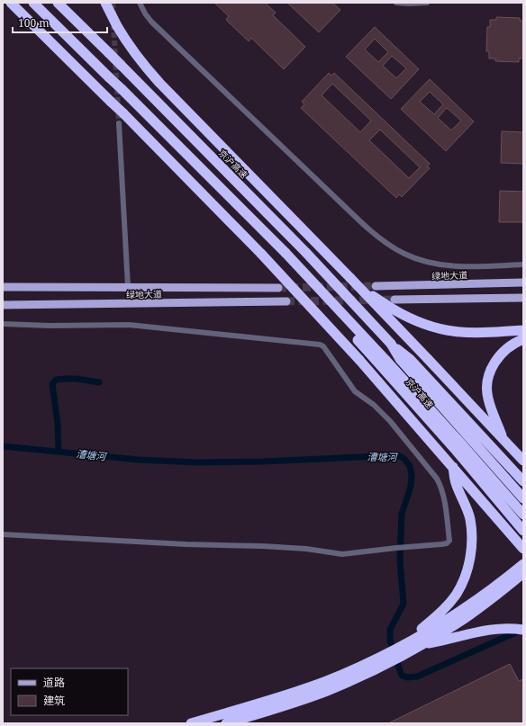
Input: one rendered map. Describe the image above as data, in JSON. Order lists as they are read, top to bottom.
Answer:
{
  "streets": {
    "highway": ["京沪高速"],
    "main road": ["绿地大道"]
  },
  "water": ["漕塘河"],
  "legend": ["道路", "建筑"],
  "scale_bar": "100 m"
}
